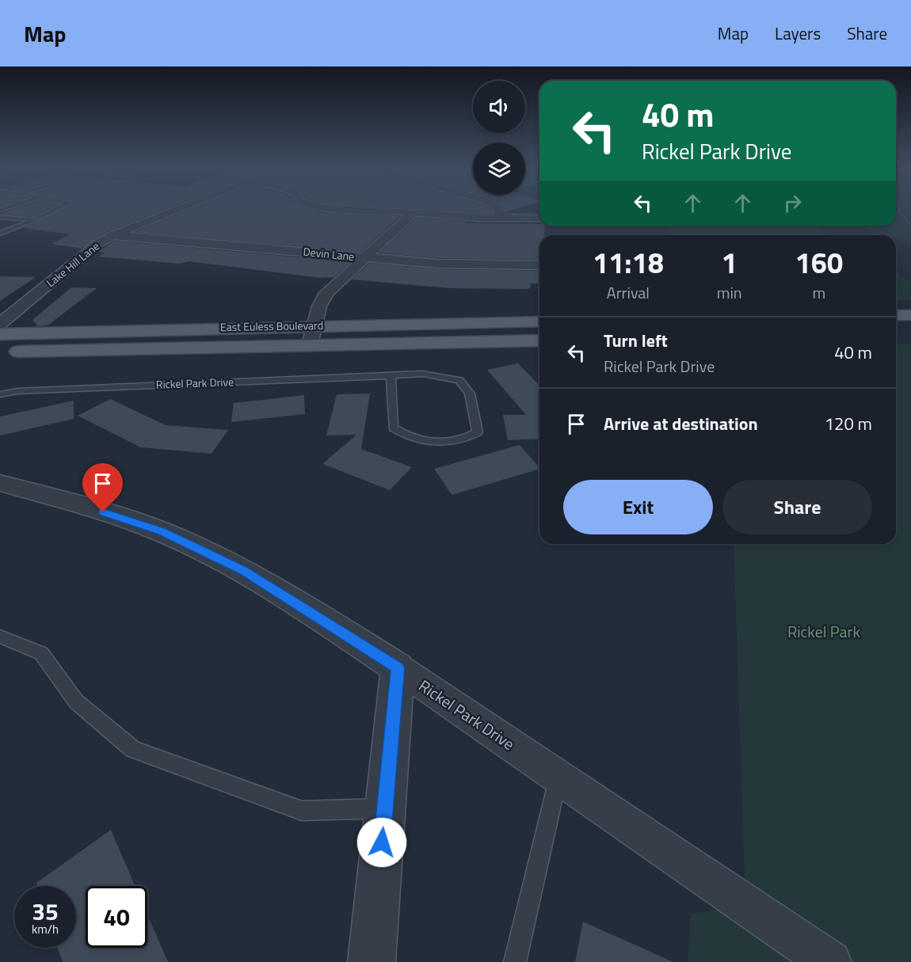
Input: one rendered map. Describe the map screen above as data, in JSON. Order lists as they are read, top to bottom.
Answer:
{
  "streets": {
    "main road": ["East Euless Boulevard"],
    "street": ["Devin Lane", "Lake Hill Lane", "Rickel Park Drive"]
  },
  "crossings": [
    ["Devin Lane", "Lake Hill Lane"]
  ],
  "parks": ["Rickel Park"],
  "page": {
    "header": "Map",
    "nav": ["Map", "Layers", "Share"],
    "turn": ["40 m", "Rickel Park Drive"],
    "eta": [
      "11:18",
      "Arrival",
      "1",
      "min",
      "160",
      "m"
    ],
    "list": [
      {
        "name": "Turn left",
        "note": "Rickel Park Drive",
        "value": "40 m"
      },
      {
        "name": "Arrive at destination",
        "value": "120 m"
      }
    ],
    "buttons": ["Exit", "Share"],
    "speed": "35 km/h",
    "limit": "40"
  }
}
